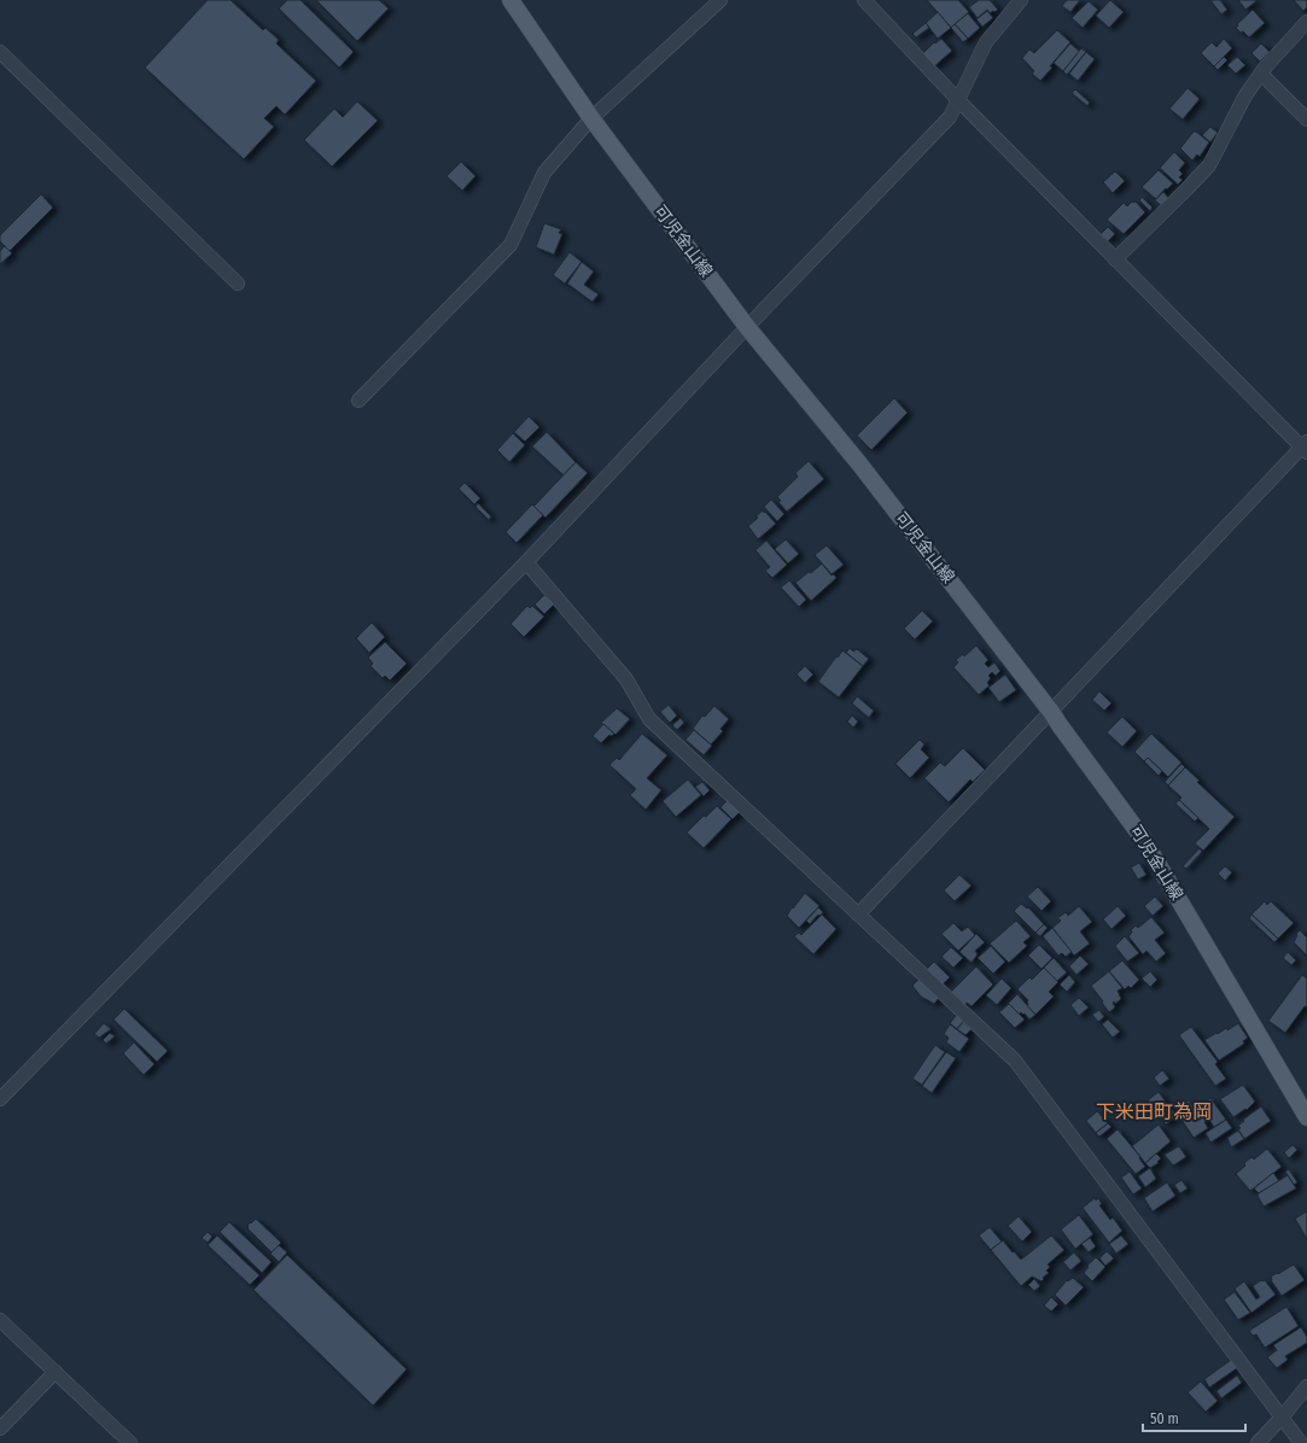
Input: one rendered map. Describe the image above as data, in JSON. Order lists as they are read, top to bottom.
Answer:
{
  "streets": {
    "main road": ["可児金山線"]
  },
  "districts": ["下米田町為岡"],
  "scale_bar": "50 m"
}
